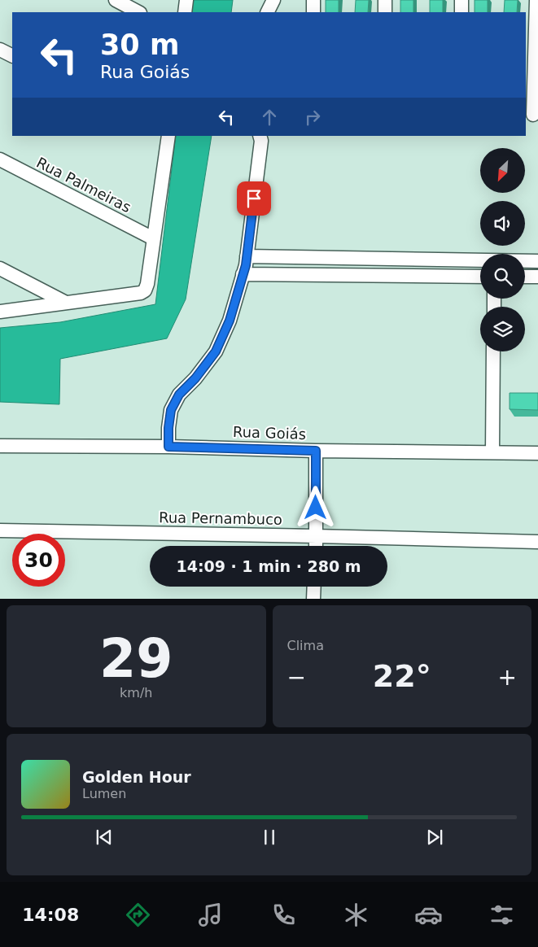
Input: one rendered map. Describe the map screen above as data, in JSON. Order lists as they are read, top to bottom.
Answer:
{
  "streets": {
    "street": ["Rua Palmeiras", "Rua Goiás", "Rua Pernambuco"]
  },
  "north": "bottom left",
  "page": {
    "turn": ["30 m", "Rua Goiás"],
    "limit": "30",
    "trip": "14:09 · 1 min · 280 m",
    "tile": [
      ["29", "km/h"],
      "Clima"
    ],
    "heat": ["−", "22°", "+"],
    "song": ["Golden Hour", "Lumen"],
    "tabs": "14:08"
  }
}
